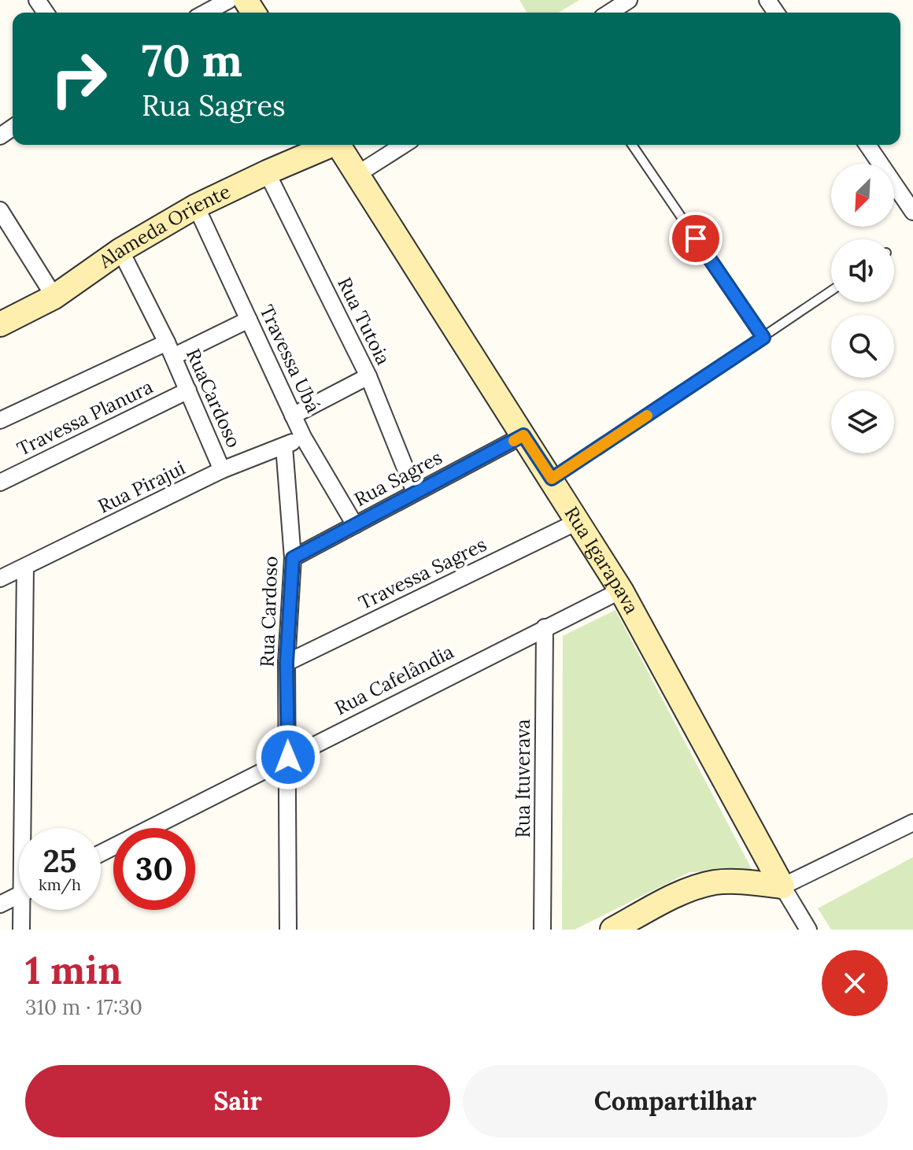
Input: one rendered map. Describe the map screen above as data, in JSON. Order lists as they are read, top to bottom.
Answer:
{
  "streets": {
    "street": [
      "Alameda Oriente",
      "Rua Tutoia",
      "Travessa Ubá",
      "RuaCardoso",
      "Travessa Planura",
      "Rua Sagres",
      "Rua Pirajui",
      "Rua Igarapava",
      "Travessa Sagres",
      "Rua Cardoso",
      "Rua Cafelândia",
      "Rua Ituverava"
    ]
  },
  "crossings": [
    ["Alameda Oriente", "Rua Tutoia"],
    ["Alameda Oriente", "Travessa Ubá"],
    ["Alameda Oriente", "RuaCardoso"],
    ["Rua Tutoia", "Rua Sagres"],
    ["Travessa Ubá", "Rua Sagres"],
    ["Travessa Ubá", "Rua Pirajui"],
    ["RuaCardoso", "Travessa Planura"],
    ["RuaCardoso", "Rua Pirajui"],
    ["Rua Sagres", "Rua Igarapava"],
    ["Rua Sagres", "Rua Cardoso"],
    ["Rua Pirajui", "Rua Cardoso"],
    ["Rua Igarapava", "Travessa Sagres"],
    ["Rua Igarapava", "Rua Cafelândia"],
    ["Travessa Sagres", "Rua Cardoso"],
    ["Rua Cardoso", "Rua Cafelândia"],
    ["Rua Cafelândia", "Rua Ituverava"]
  ],
  "north": "bottom left",
  "page": {
    "turn": ["70 m", "Rua Sagres"],
    "speed": "25 km/h",
    "limit": "30",
    "heading": ["1 min", "310 m · 17:30"],
    "buttons": ["Sair", "Compartilhar"]
  }
}
